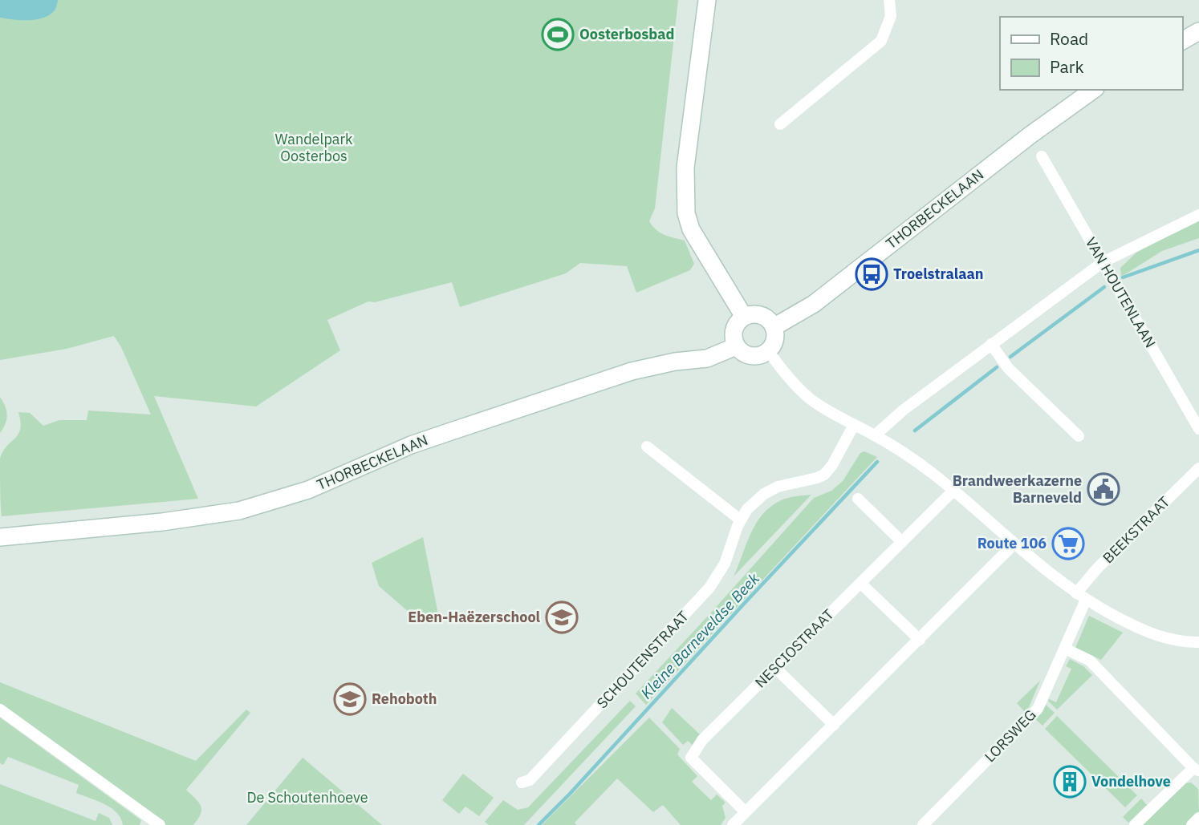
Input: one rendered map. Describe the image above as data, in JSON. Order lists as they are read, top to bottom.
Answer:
{
  "streets": {
    "main road": ["THORBECKELAAN"],
    "street": [
      "VAN HOUTENLAAN",
      "BEEKSTRAAT",
      "NESCIOSTRAAT",
      "SCHOUTENSTRAAT",
      "LORSWEG"
    ]
  },
  "crossings": [
    ["BEEKSTRAAT", "LORSWEG"]
  ],
  "water": ["Kleine Barneveldse Beek"],
  "parks": ["Wandelpark Oosterbos", "De Schoutenhoeve"],
  "places": {
    "sports": ["Oosterbosbad"],
    "bus stop": ["Troelstralaan"],
    "public building": ["Brandweerkazerne Barneveld"],
    "supermarket": ["Route 106"],
    "school or university": ["Eben-Haëzerschool", "Rehoboth"],
    "building": ["Vondelhove"]
  },
  "legend": ["Road", "Park"]
}
